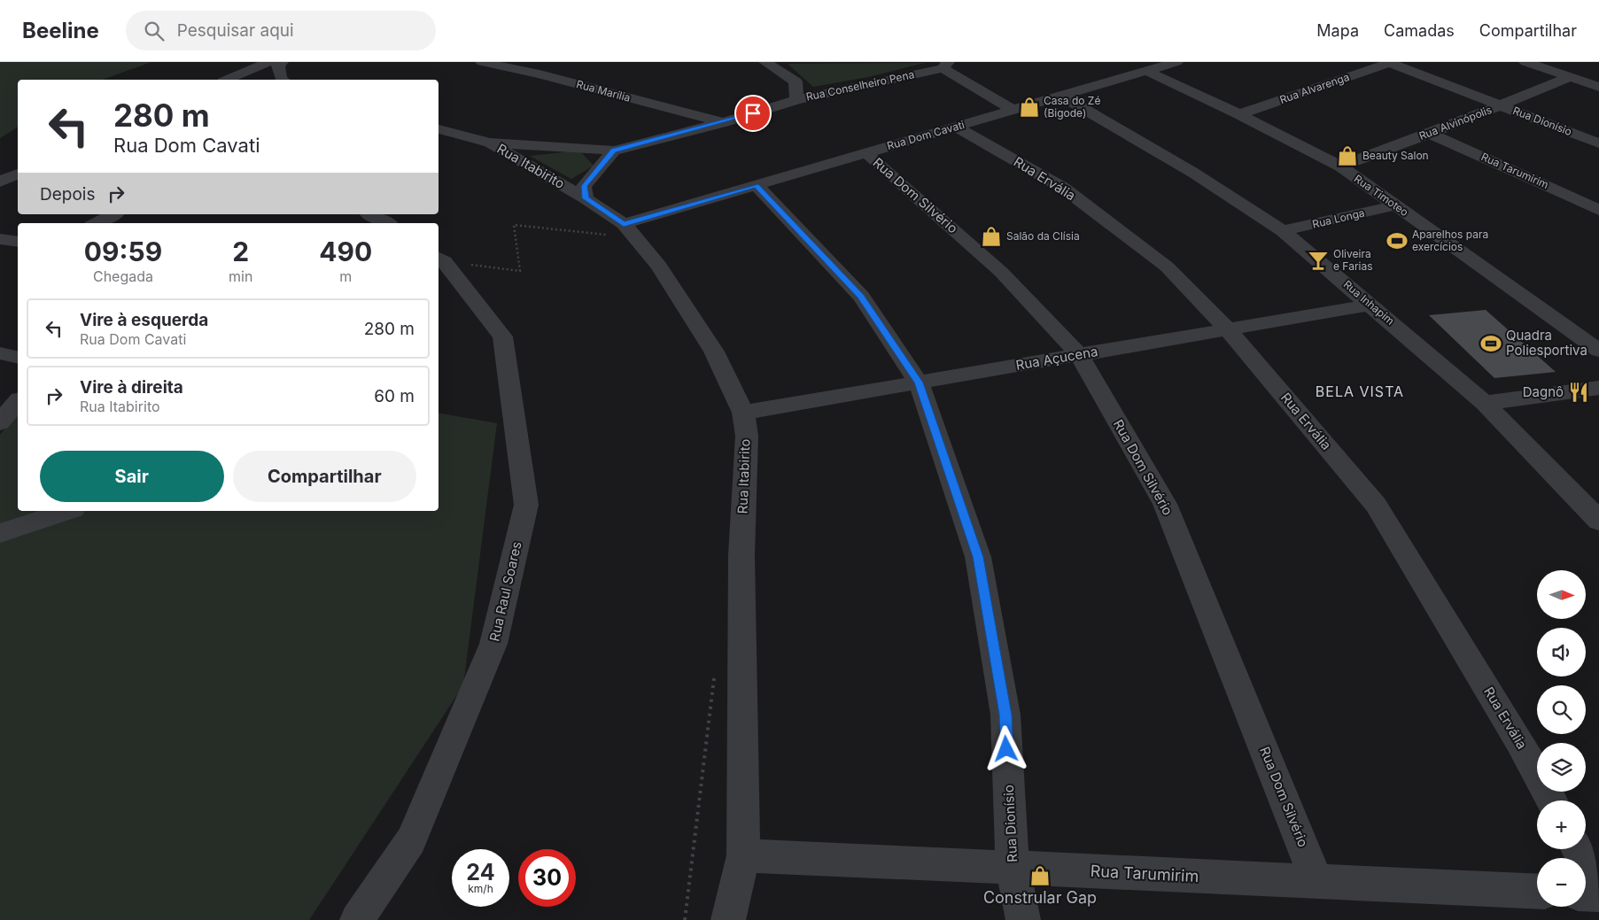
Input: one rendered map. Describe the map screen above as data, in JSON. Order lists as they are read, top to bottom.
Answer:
{
  "streets": {
    "street": [
      "Rua Conselheiro Pena",
      "Rua Alvarenga",
      "Rua Marília",
      "Rua Dionísio",
      "Rua Alvinópolis",
      "Rua Dom Cavati",
      "Rua Itabirito",
      "Rua Tarumirim",
      "Rua Ervália",
      "Rua Dom Silvério",
      "Rua Timoteo",
      "Rua Longa",
      "Rua Inhapim",
      "Rua Açucena",
      "Rua Raul Soares"
    ]
  },
  "crossings": [
    ["Rua Conselheiro Pena", "Rua Marília"],
    ["Rua Conselheiro Pena", "Rua Itabirito"],
    ["Rua Alvarenga", "Rua Dionísio"],
    ["Rua Alvarenga", "Rua Timoteo"],
    ["Rua Dionísio", "Rua Alvinópolis"],
    ["Rua Dionísio", "Rua Dom Cavati"],
    ["Rua Dionísio", "Rua Tarumirim"],
    ["Rua Dionísio", "Rua Açucena"],
    ["Rua Alvinópolis", "Rua Tarumirim"],
    ["Rua Alvinópolis", "Rua Timoteo"],
    ["Rua Dom Cavati", "Rua Itabirito"],
    ["Rua Dom Cavati", "Rua Ervália"],
    ["Rua Dom Cavati", "Rua Dom Silvério"],
    ["Rua Dom Cavati", "Rua Timoteo"],
    ["Rua Dom Cavati", "Rua Inhapim"],
    ["Rua Itabirito", "Rua Tarumirim"],
    ["Rua Itabirito", "Rua Açucena"],
    ["Rua Tarumirim", "Rua Dom Silvério"],
    ["Rua Ervália", "Rua Açucena"],
    ["Rua Dom Silvério", "Rua Açucena"],
    ["Rua Timoteo", "Rua Longa"],
    ["Rua Longa", "Rua Inhapim"],
    ["Rua Inhapim", "Rua Açucena"]
  ],
  "districts": ["BELA VISTA"],
  "places": {
    "shop": [
      "Casa do Zé (Bigode)",
      "Beauty Salon",
      "Salão da Clísia",
      "Constrular Gap"
    ],
    "sports": ["Aparelhos para exercícios", "Quadra Poliesportiva"],
    "bar": ["Oliveira e Farias"],
    "restaurant": ["Dagnô"]
  },
  "north": "right",
  "page": {
    "header": "Beeline",
    "search": "Pesquisar aqui",
    "nav": ["Mapa", "Camadas", "Compartilhar"],
    "turn": ["280 m", "Rua Dom Cavati"],
    "then": "Depois",
    "eta": [
      "09:59",
      "Chegada",
      "2",
      "min",
      "490",
      "m"
    ],
    "list": [
      {
        "name": "Vire à esquerda",
        "note": "Rua Dom Cavati",
        "value": "280 m"
      },
      {
        "name": "Vire à direita",
        "note": "Rua Itabirito",
        "value": "60 m"
      }
    ],
    "buttons": ["Sair", "Compartilhar"],
    "map_buttons": ["+", "−"],
    "speed": "24 km/h",
    "limit": "30"
  }
}
